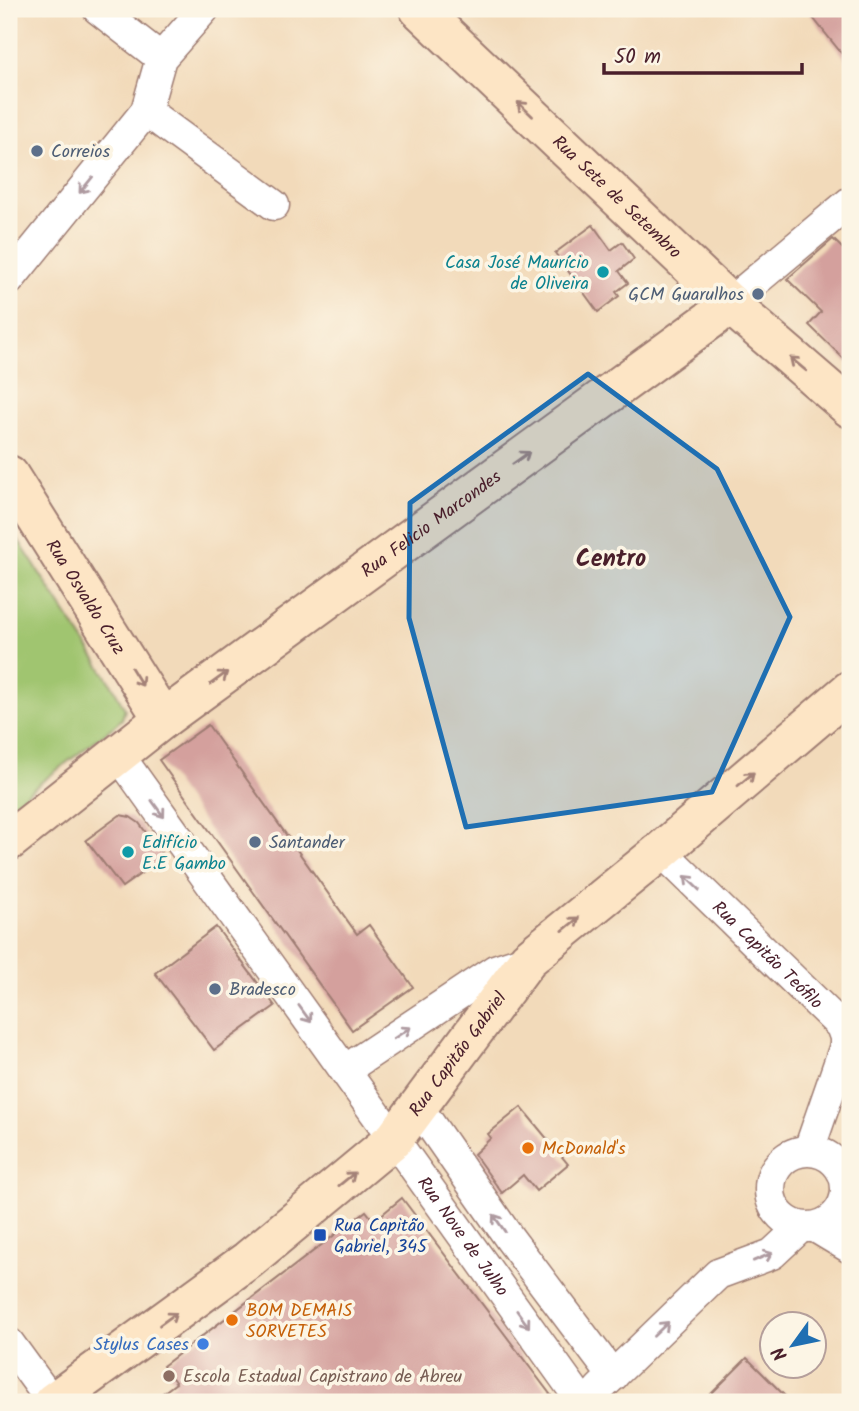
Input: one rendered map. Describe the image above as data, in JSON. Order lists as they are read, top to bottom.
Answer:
{
  "streets": {
    "street": [
      "Rua Sete de Setembro",
      "Rua Felicio Marcondes",
      "Rua Osvaldo Cruz",
      "Rua Capitão Teófilo",
      "Rua Capitão Gabriel",
      "Rua Nove de Julho"
    ]
  },
  "crossings": [
    ["Rua Sete de Setembro", "Rua Felicio Marcondes"],
    ["Rua Felicio Marcondes", "Rua Osvaldo Cruz"],
    ["Rua Felicio Marcondes", "Rua Nove de Julho"],
    ["Rua Capitão Teófilo", "Rua Capitão Gabriel"],
    ["Rua Capitão Gabriel", "Rua Nove de Julho"]
  ],
  "one_way": [
    "Rua Sete de Setembro",
    "Rua Felicio Marcondes",
    "Rua Osvaldo Cruz",
    "Rua Capitão Teófilo",
    "Rua Capitão Gabriel"
  ],
  "districts": ["Centro"],
  "places": {
    "other": [
      "Correios",
      "Casa José Maurício de Oliveira",
      "GCM Guarulhos",
      "Santander",
      "Edifício E.E Gambo",
      "Bradesco",
      "McDonald's",
      "BOM DEMAIS SORVETES",
      "Stylus Cases",
      "Escola Estadual Capistrano de Abreu"
    ],
    "transit": ["Rua Capitão Gabriel, 345"]
  },
  "scale_bar": "50 m",
  "north": "bottom left"
}
